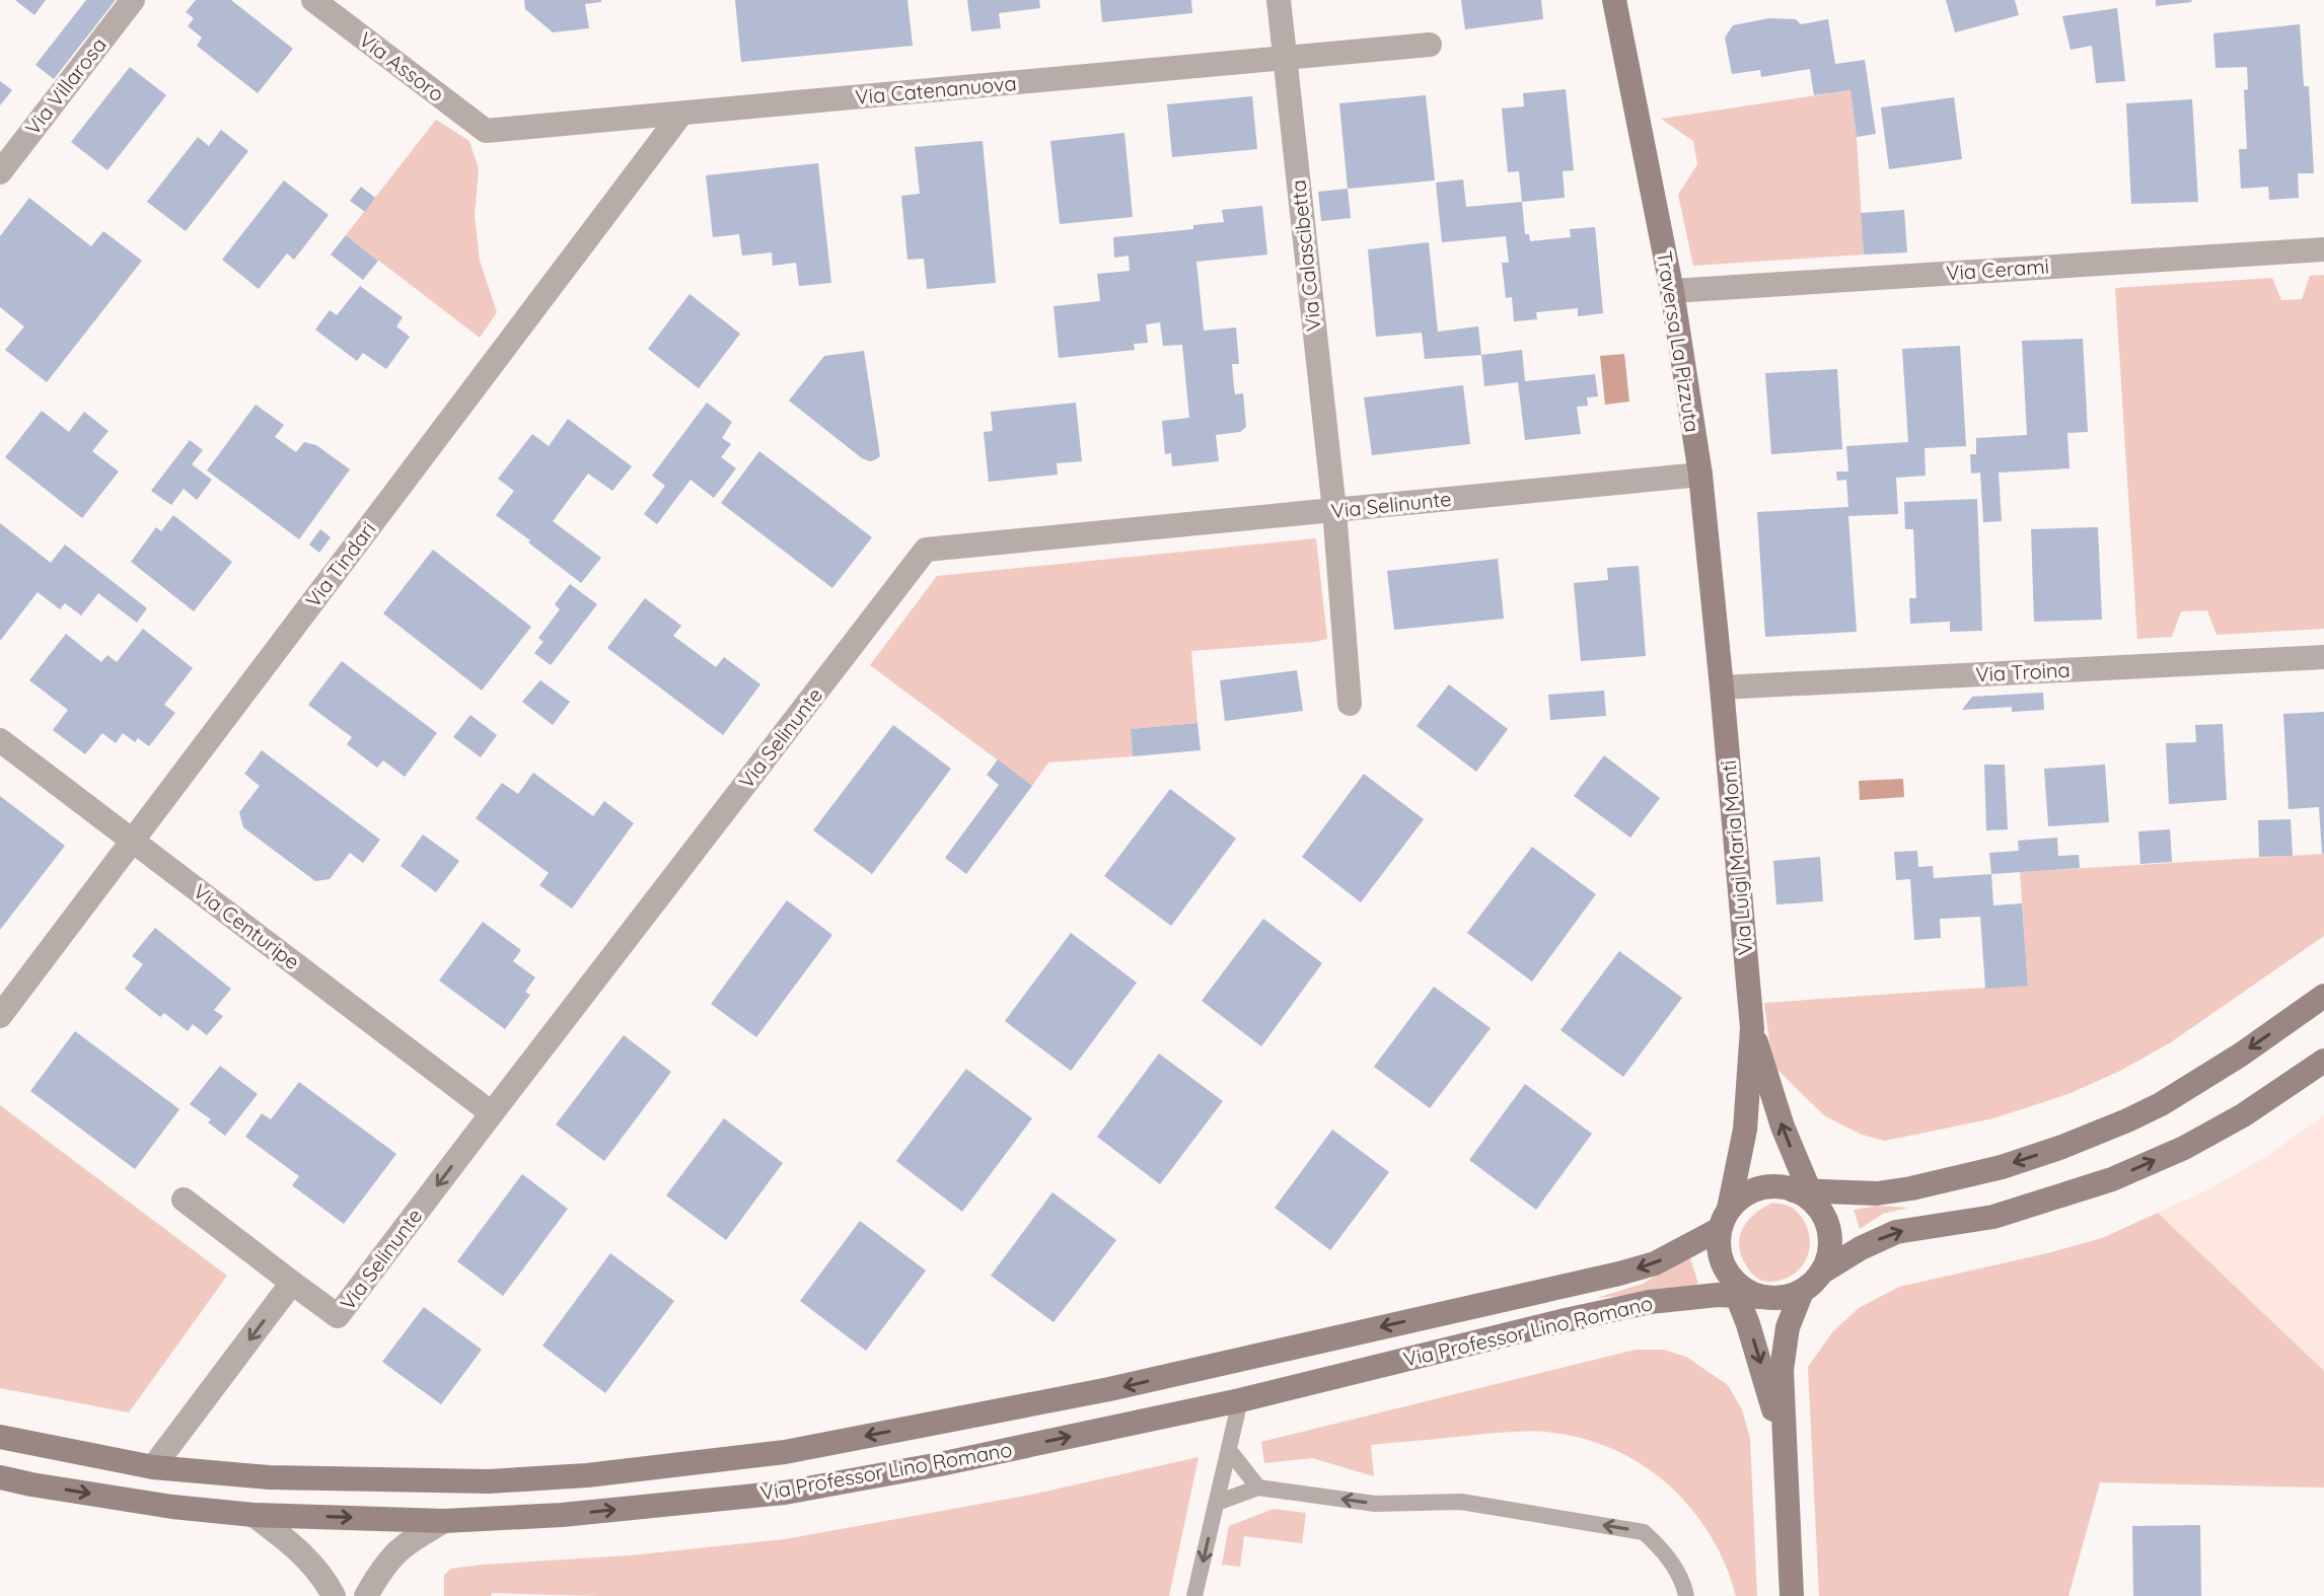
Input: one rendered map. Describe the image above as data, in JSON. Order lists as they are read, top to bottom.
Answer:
{
  "streets": {
    "street": [
      "Via Assoro",
      "Via Villarosa",
      "Via Catenanuova",
      "Via Calascibetta",
      "Via Cerami",
      "Traversa La Pizzuta",
      "Via Selinunte",
      "Via Tindari",
      "Via Troina",
      "Via Luigi Maria Monti",
      "Via Centuripe",
      "Via Professor Lino Romano"
    ]
  },
  "crossings": [
    ["Via Assoro", "Via Catenanuova"],
    ["Via Catenanuova", "Via Calascibetta"],
    ["Via Catenanuova", "Via Tindari"],
    ["Via Calascibetta", "Via Selinunte"],
    ["Via Cerami", "Traversa La Pizzuta"],
    ["Traversa La Pizzuta", "Via Selinunte"],
    ["Traversa La Pizzuta", "Via Troina"],
    ["Traversa La Pizzuta", "Via Luigi Maria Monti"],
    ["Via Selinunte", "Via Centuripe"],
    ["Via Tindari", "Via Centuripe"],
    ["Via Troina", "Via Luigi Maria Monti"]
  ]
}
